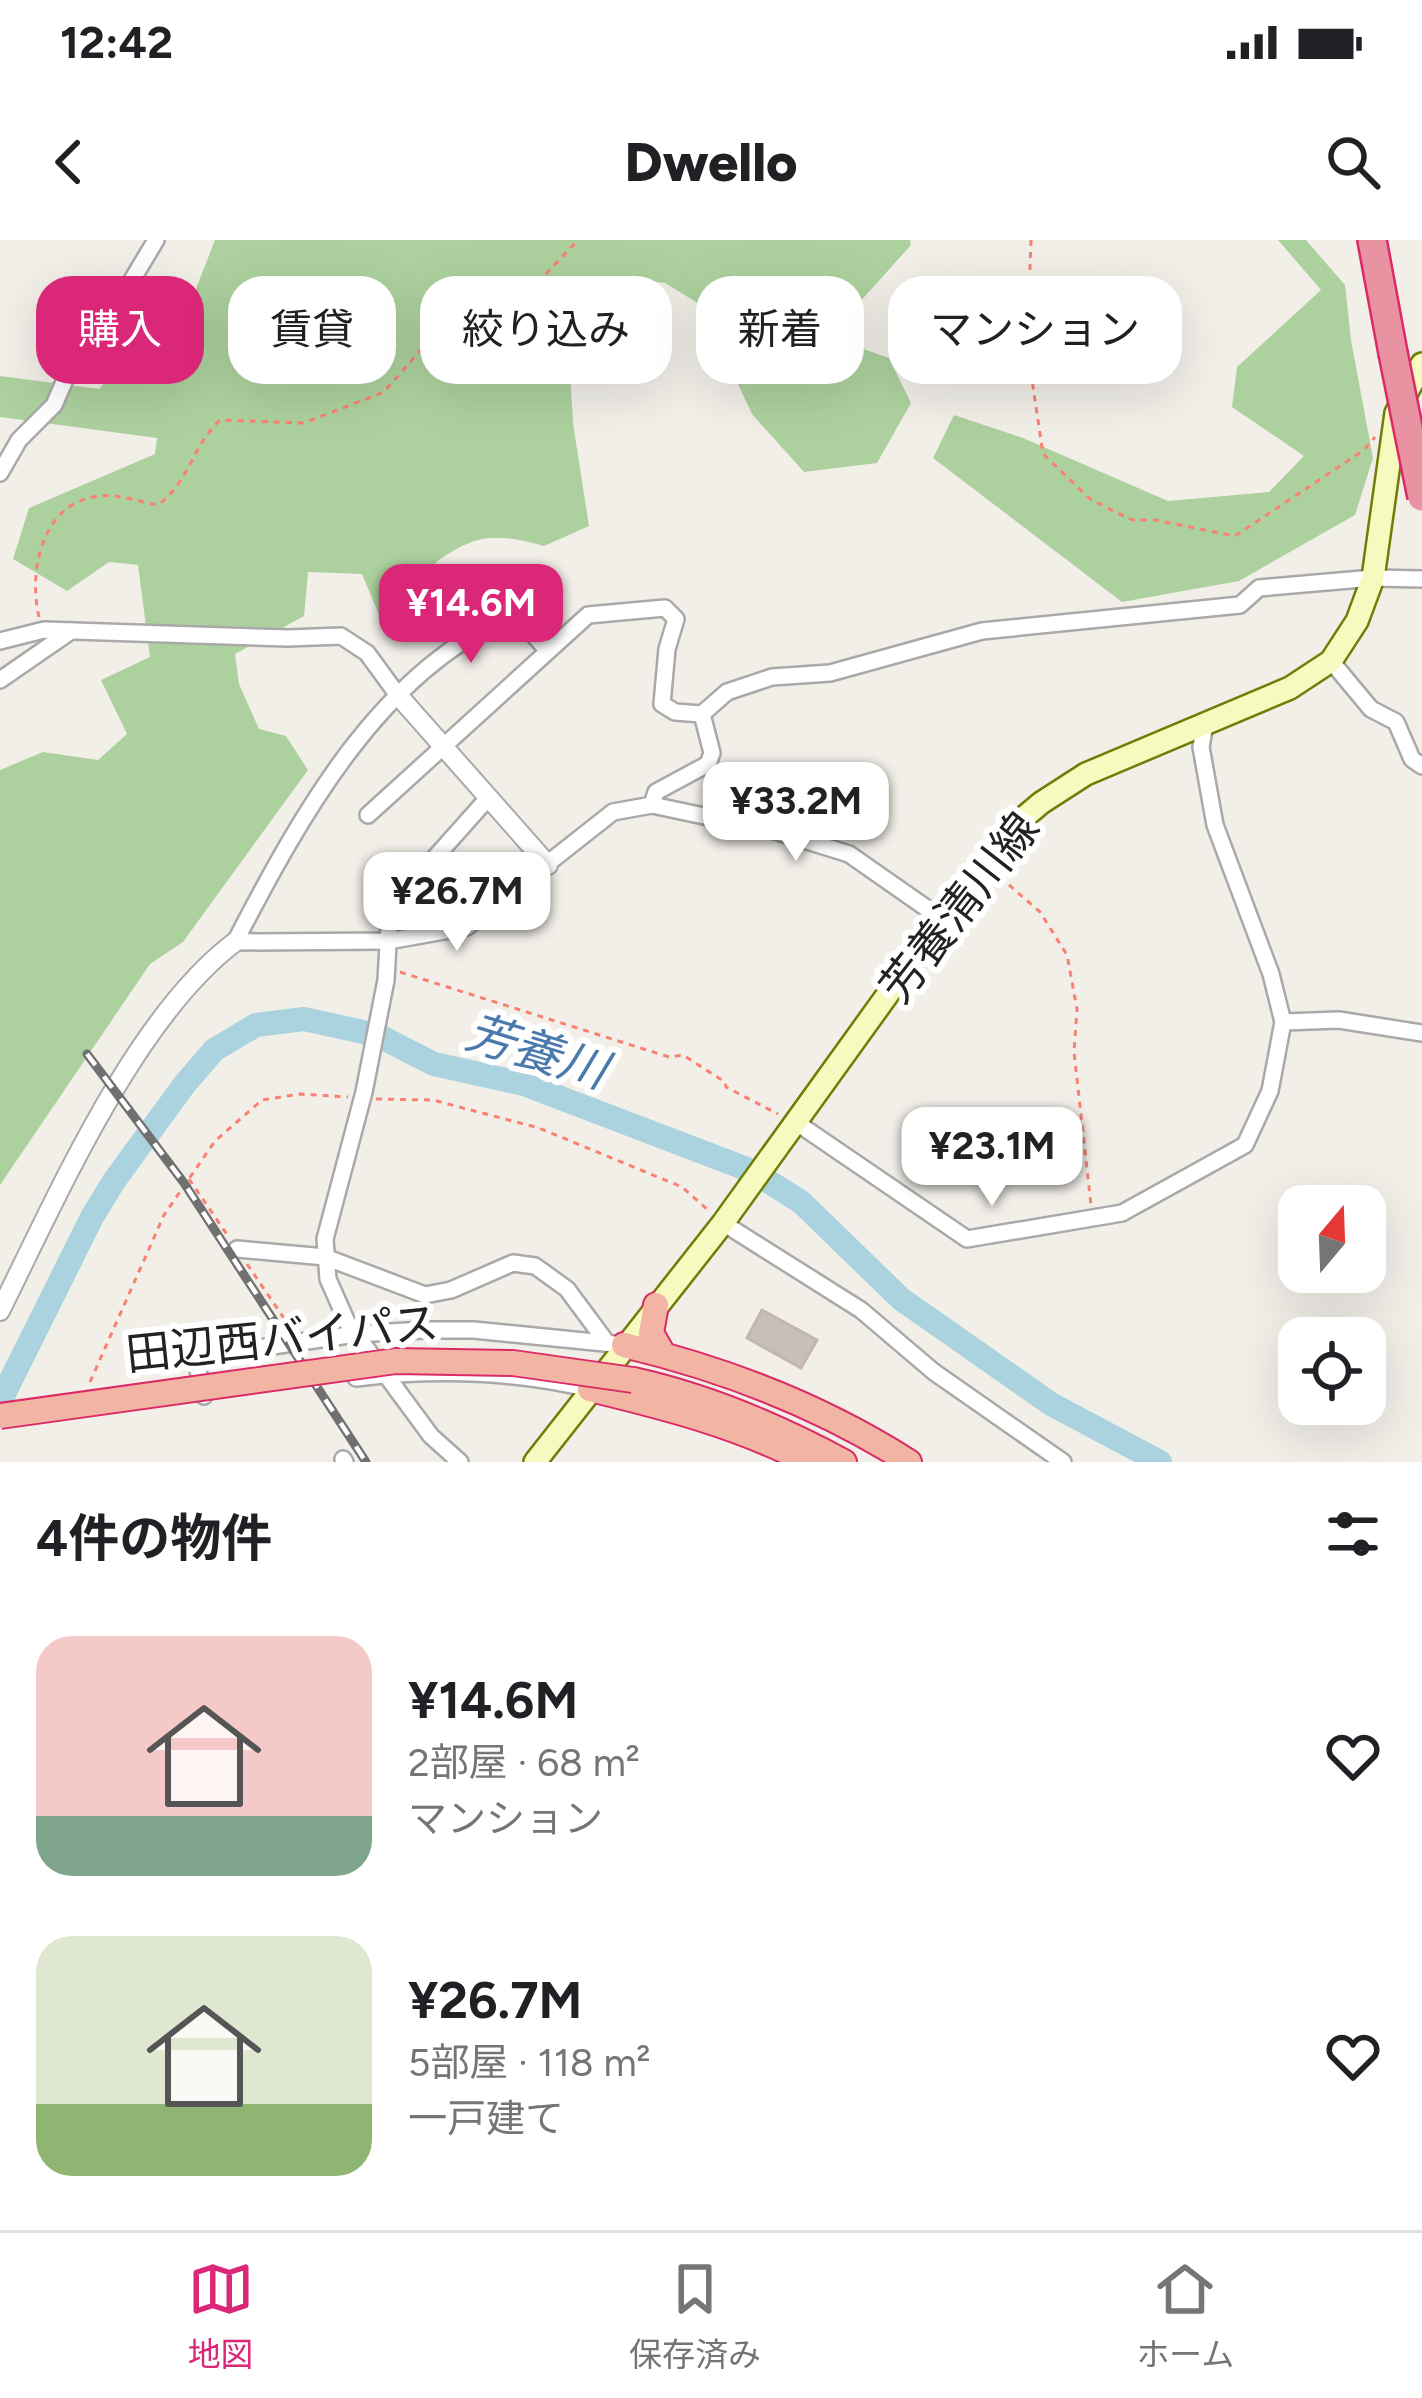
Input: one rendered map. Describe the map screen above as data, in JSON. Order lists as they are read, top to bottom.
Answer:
{
  "streets": {
    "highway": ["田辺西バイパス"],
    "main road": ["芳養清川線"]
  },
  "water": ["芳養川"],
  "north": "top",
  "page": {
    "status": "12:42",
    "header": "Dwello",
    "chip": [
      "購入",
      "賃貸",
      "絞り込み",
      "新着",
      "マンション"
    ],
    "price": [
      "¥14.6M",
      "¥33.2M",
      "¥26.7M",
      "¥23.1M"
    ],
    "heading": "4件の物件",
    "list": [
      {
        "name": "¥14.6M",
        "note": "2部屋 · 68 m² · マンション"
      },
      {
        "name": "¥26.7M",
        "note": "5部屋 · 118 m² · 一戸建て"
      }
    ],
    "tabs": ["地図", "保存済み", "ホーム"]
  }
}
